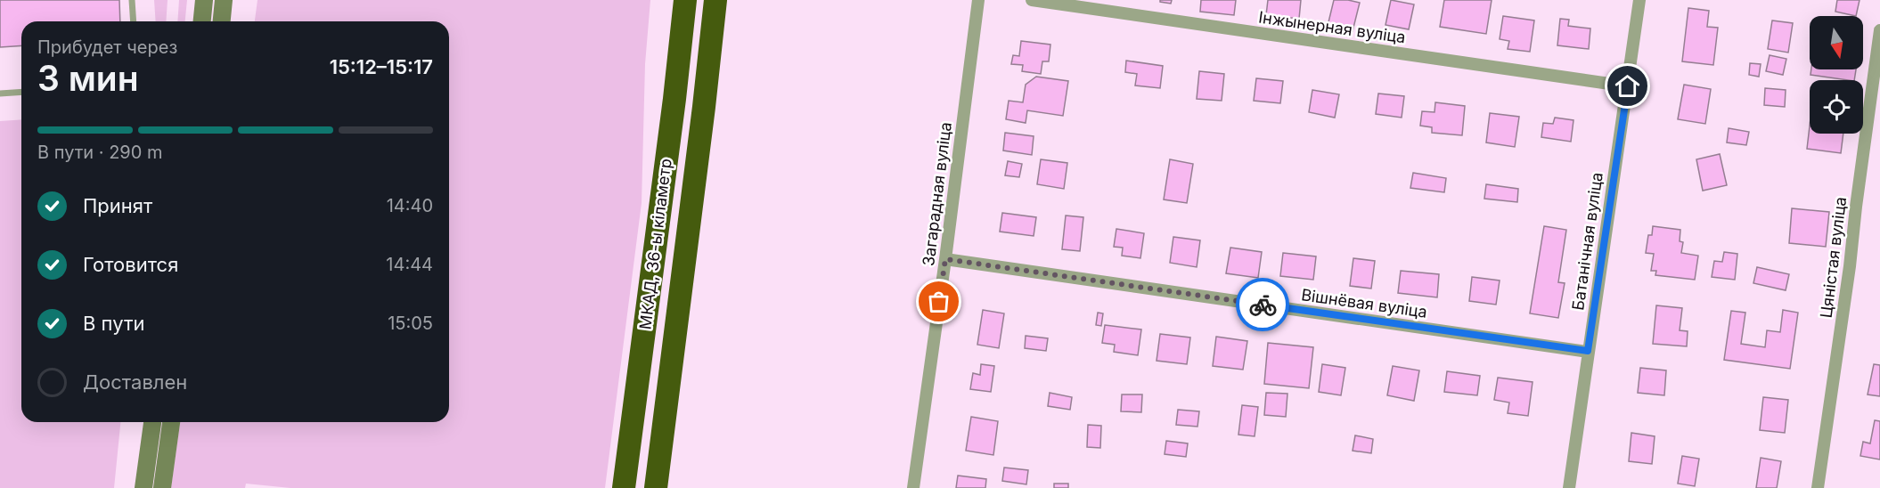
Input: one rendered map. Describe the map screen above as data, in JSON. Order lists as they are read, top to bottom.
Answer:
{
  "streets": {
    "highway": ["МКАД, 36-ы кіламетр"],
    "street": [
      "Інжынерная вуліца",
      "Загарадная вуліца",
      "Батанічная вуліца",
      "Цяністая вуліца",
      "Вішнёвая вуліца"
    ]
  },
  "crossings": [
    ["Інжынерная вуліца", "Батанічная вуліца"],
    ["Загарадная вуліца", "Вішнёвая вуліца"],
    ["Батанічная вуліца", "Вішнёвая вуліца"]
  ],
  "north": "bottom",
  "page": {
    "heading": ["3 мин", "Прибудет через", "15:12–15:17"],
    "bar": "В пути · 290 m",
    "list": [
      ["Принят", "14:40"],
      ["Готовится", "14:44"],
      ["В пути", "15:05"],
      "Доставлен"
    ]
  }
}
